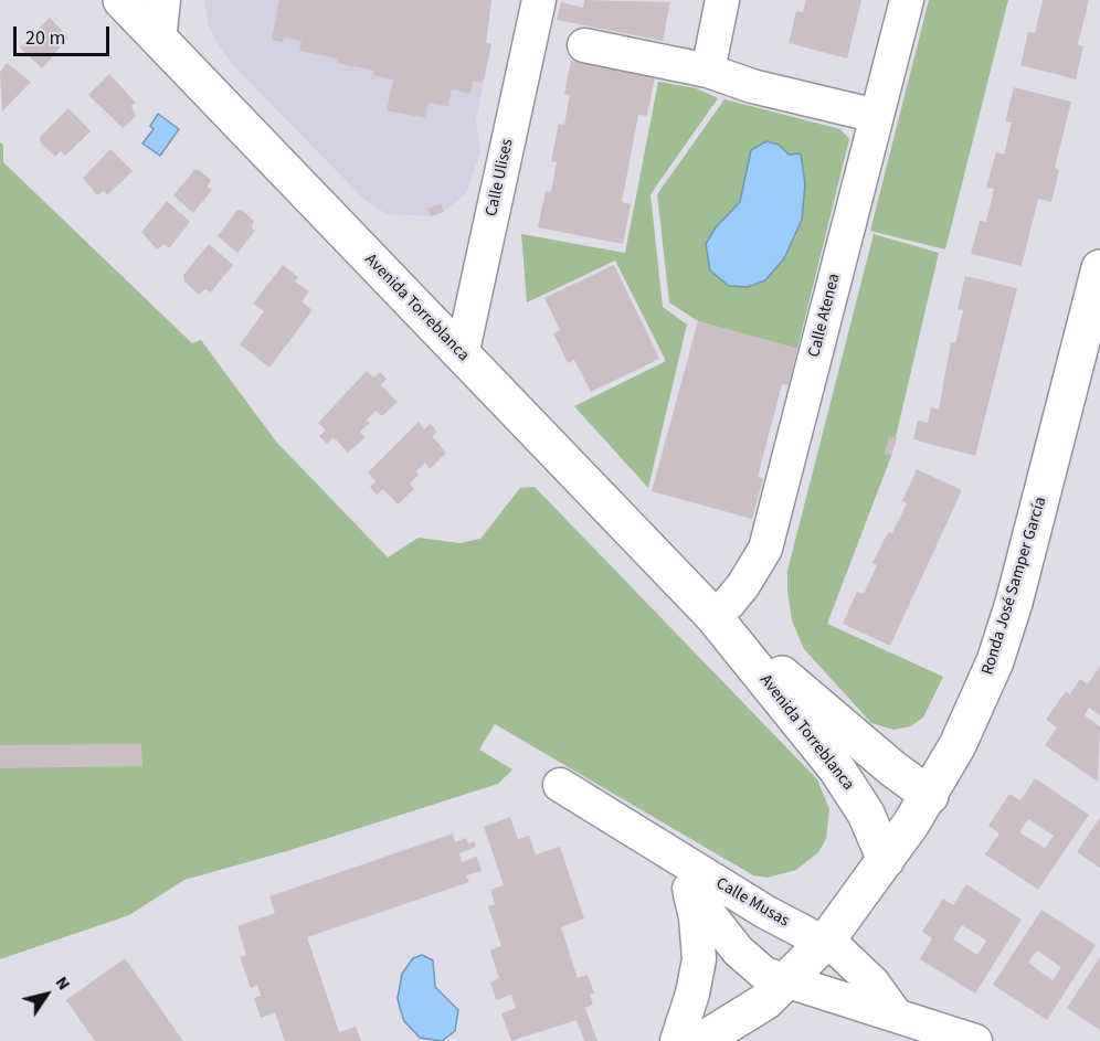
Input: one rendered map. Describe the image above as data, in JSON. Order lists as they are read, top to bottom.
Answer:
{
  "streets": {
    "street": [
      "Calle Ulises",
      "Avenida Torreblanca",
      "Calle Atenea",
      "Ronda José Samper García",
      "Calle Musas"
    ]
  },
  "crossings": [
    ["Calle Ulises", "Avenida Torreblanca"],
    ["Avenida Torreblanca", "Calle Atenea"],
    ["Avenida Torreblanca", "Ronda José Samper García"],
    ["Ronda José Samper García", "Calle Musas"]
  ],
  "scale_bar": "20 m",
  "north": "top right"
}
